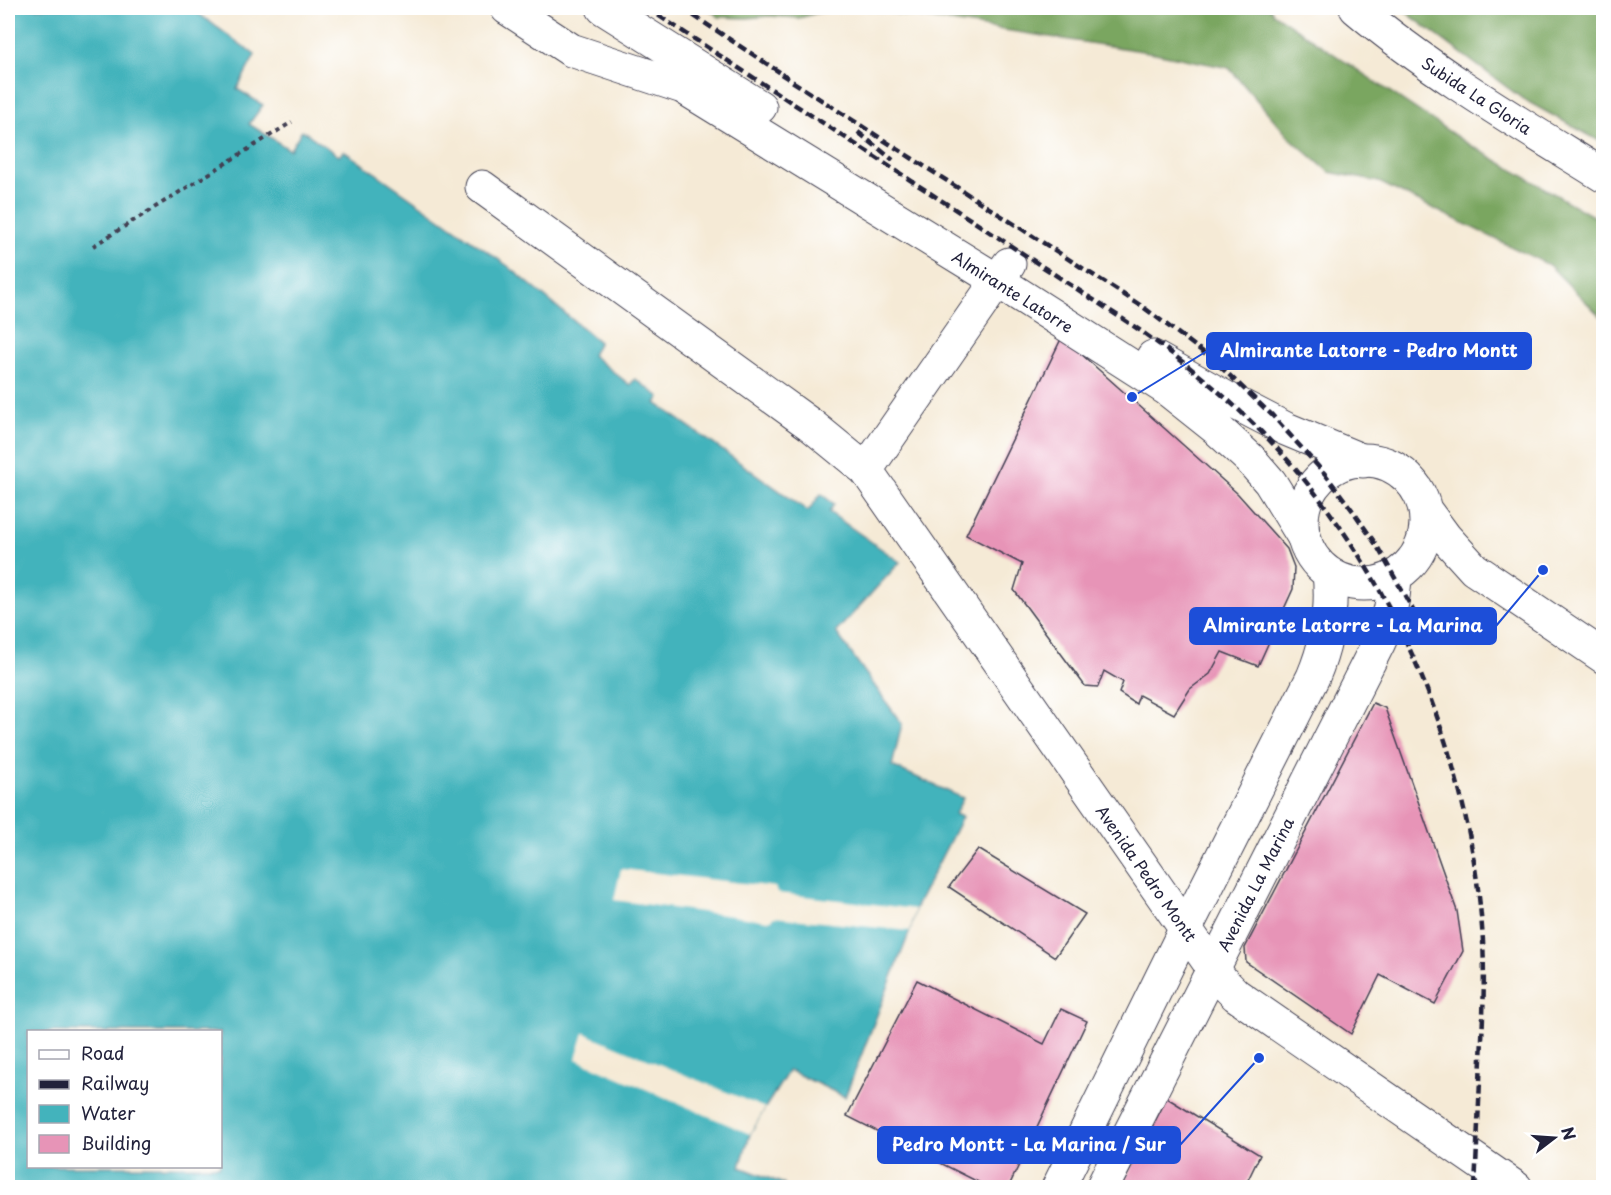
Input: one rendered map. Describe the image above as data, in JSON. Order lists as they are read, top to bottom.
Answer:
{
  "streets": {
    "street": [
      "Subida La Gloria",
      "Almirante Latorre",
      "Avenida Pedro Montt",
      "Avenida La Marina"
    ]
  },
  "crossings": [
    ["Almirante Latorre", "Avenida La Marina"],
    ["Avenida Pedro Montt", "Avenida La Marina"]
  ],
  "places": ["Almirante Latorre - Pedro Montt", "Almirante Latorre - La Marina", "Pedro Montt - La Marina / Sur"],
  "legend": [
    "Road",
    "Railway",
    "Water",
    "Building"
  ],
  "north": "right"
}
